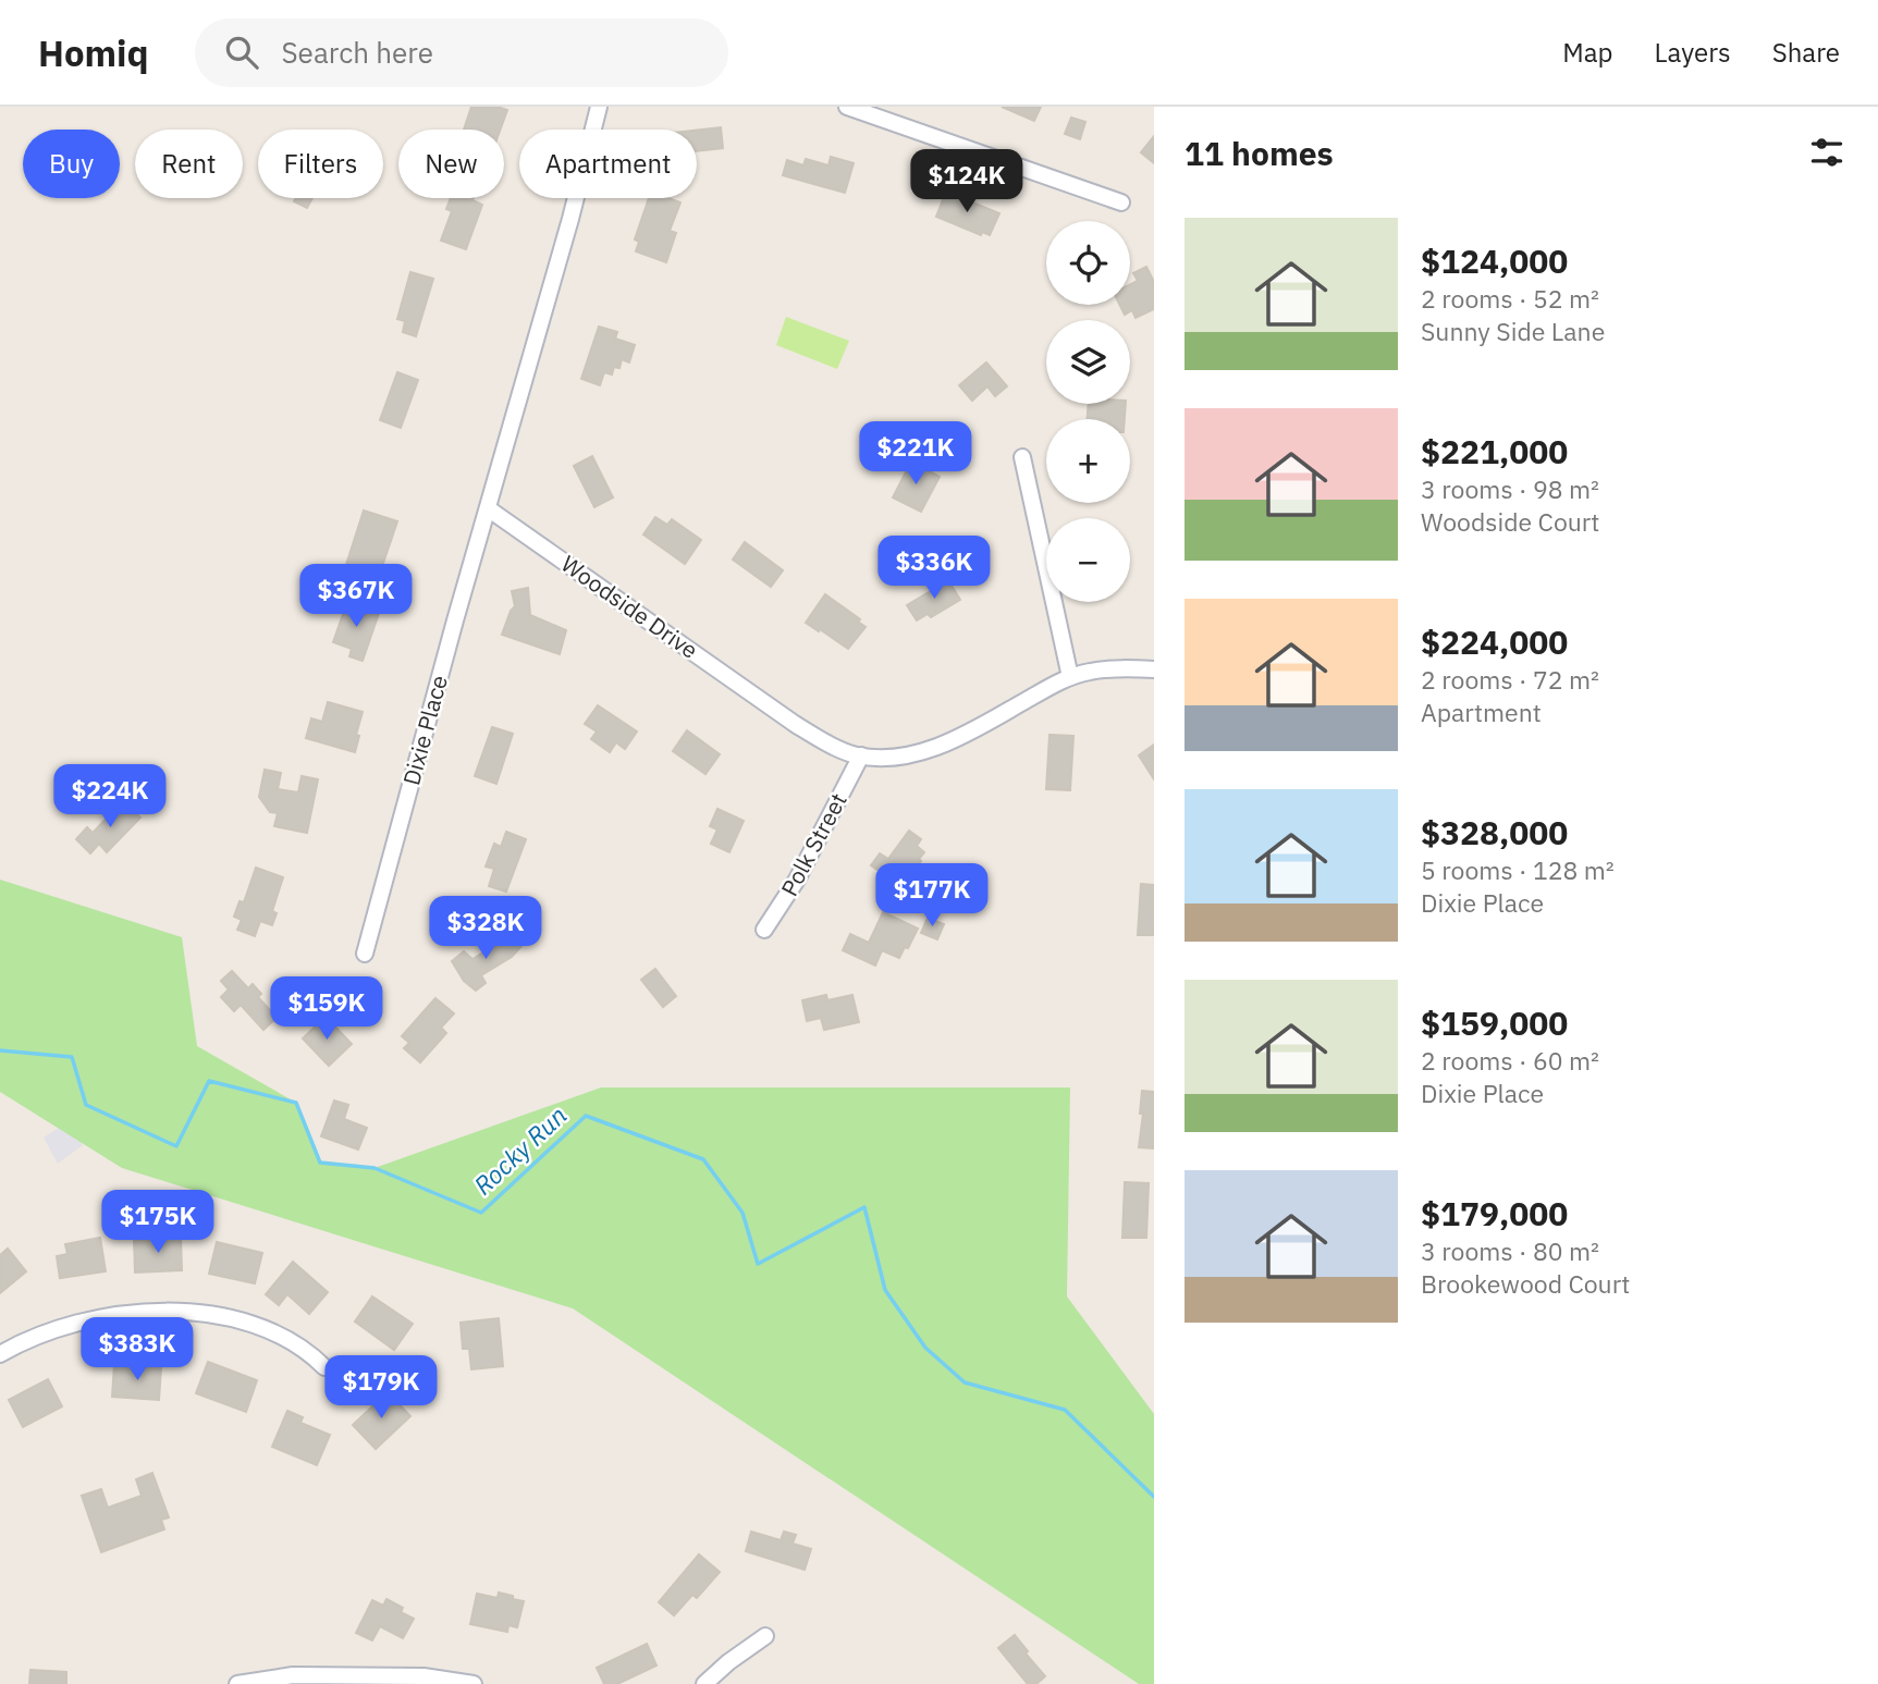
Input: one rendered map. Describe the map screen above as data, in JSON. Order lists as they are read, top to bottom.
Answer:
{
  "streets": {
    "street": ["Woodside Drive", "Dixie Place", "Polk Street"]
  },
  "crossings": [
    ["Woodside Drive", "Dixie Place"],
    ["Woodside Drive", "Polk Street"]
  ],
  "water": ["Rocky Run"],
  "page": {
    "header": "Homiq",
    "search": "Search here",
    "nav": ["Map", "Layers", "Share"],
    "heading": "11 homes",
    "chip": [
      "Buy",
      "Rent",
      "Filters",
      "New",
      "Apartment"
    ],
    "price": [
      "$124K",
      "$221K",
      "$336K",
      "$367K",
      "$224K",
      "$177K",
      "$328K",
      "$159K",
      "$175K",
      "$383K",
      "$179K"
    ],
    "list": [
      {
        "name": "$124,000",
        "note": "2 rooms · 52 m² · Sunny Side Lane"
      },
      {
        "name": "$221,000",
        "note": "3 rooms · 98 m² · Woodside Court"
      },
      {
        "name": "$224,000",
        "note": "2 rooms · 72 m² · Apartment"
      },
      {
        "name": "$328,000",
        "note": "5 rooms · 128 m² · Dixie Place"
      },
      {
        "name": "$159,000",
        "note": "2 rooms · 60 m² · Dixie Place"
      },
      {
        "name": "$179,000",
        "note": "3 rooms · 80 m² · Brookewood Court"
      }
    ],
    "map_buttons": ["+", "−"]
  }
}
